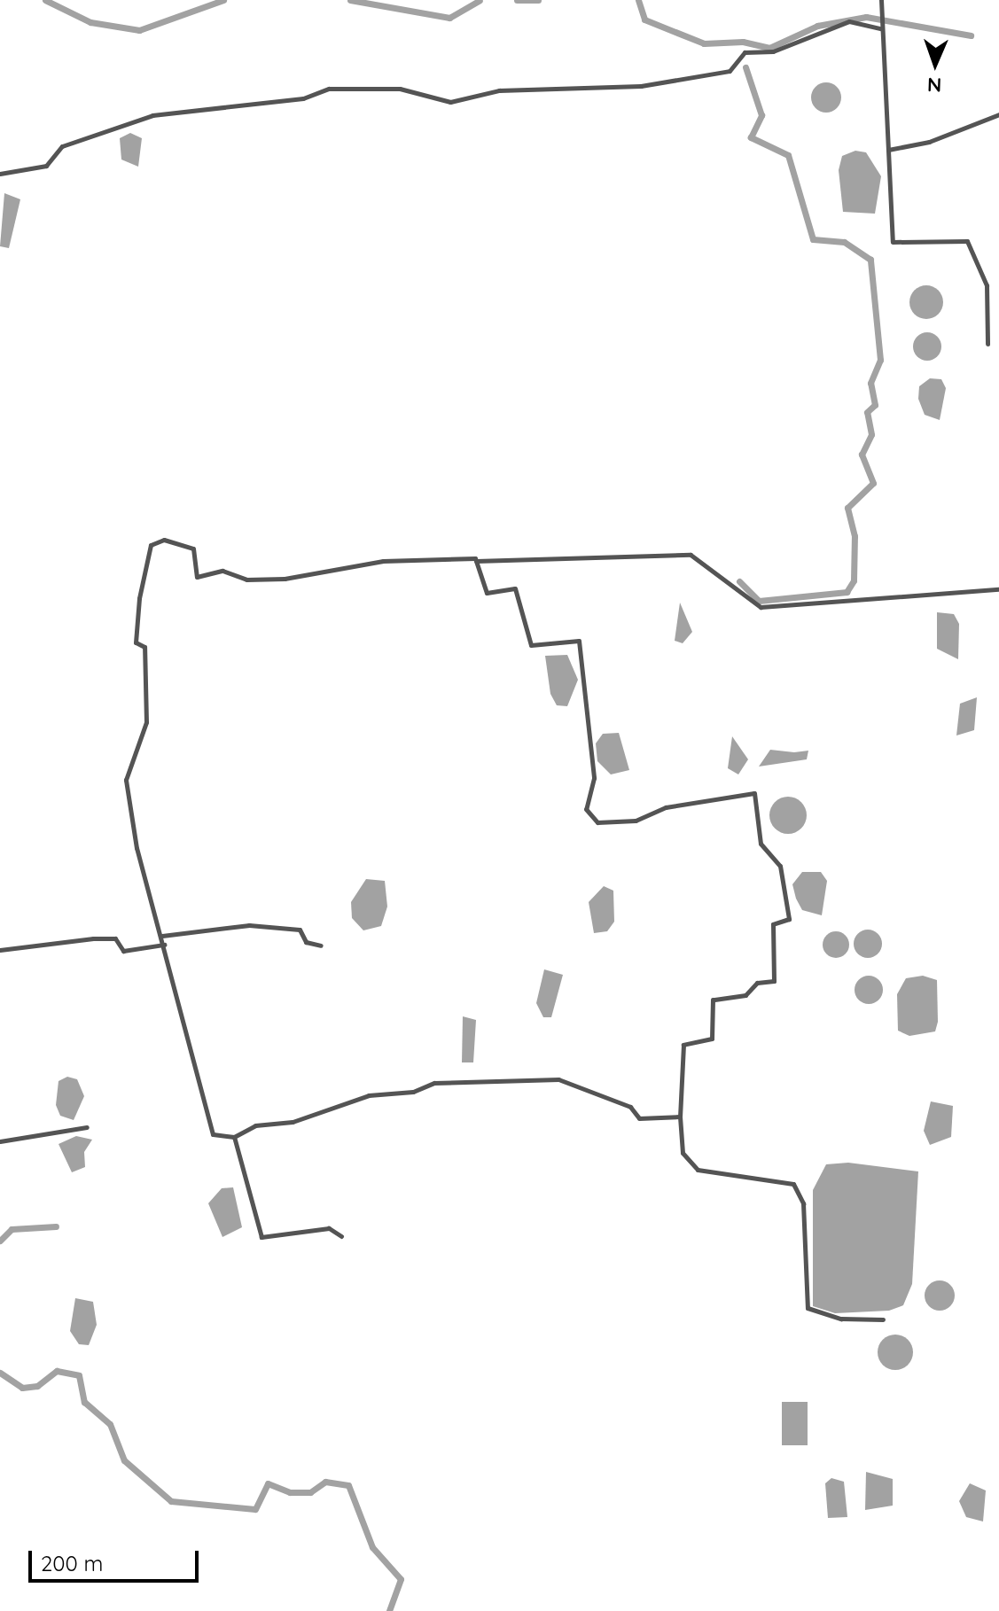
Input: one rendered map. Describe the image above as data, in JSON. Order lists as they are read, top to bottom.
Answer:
{
  "scale_bar": "200 m",
  "north": "bottom"
}
